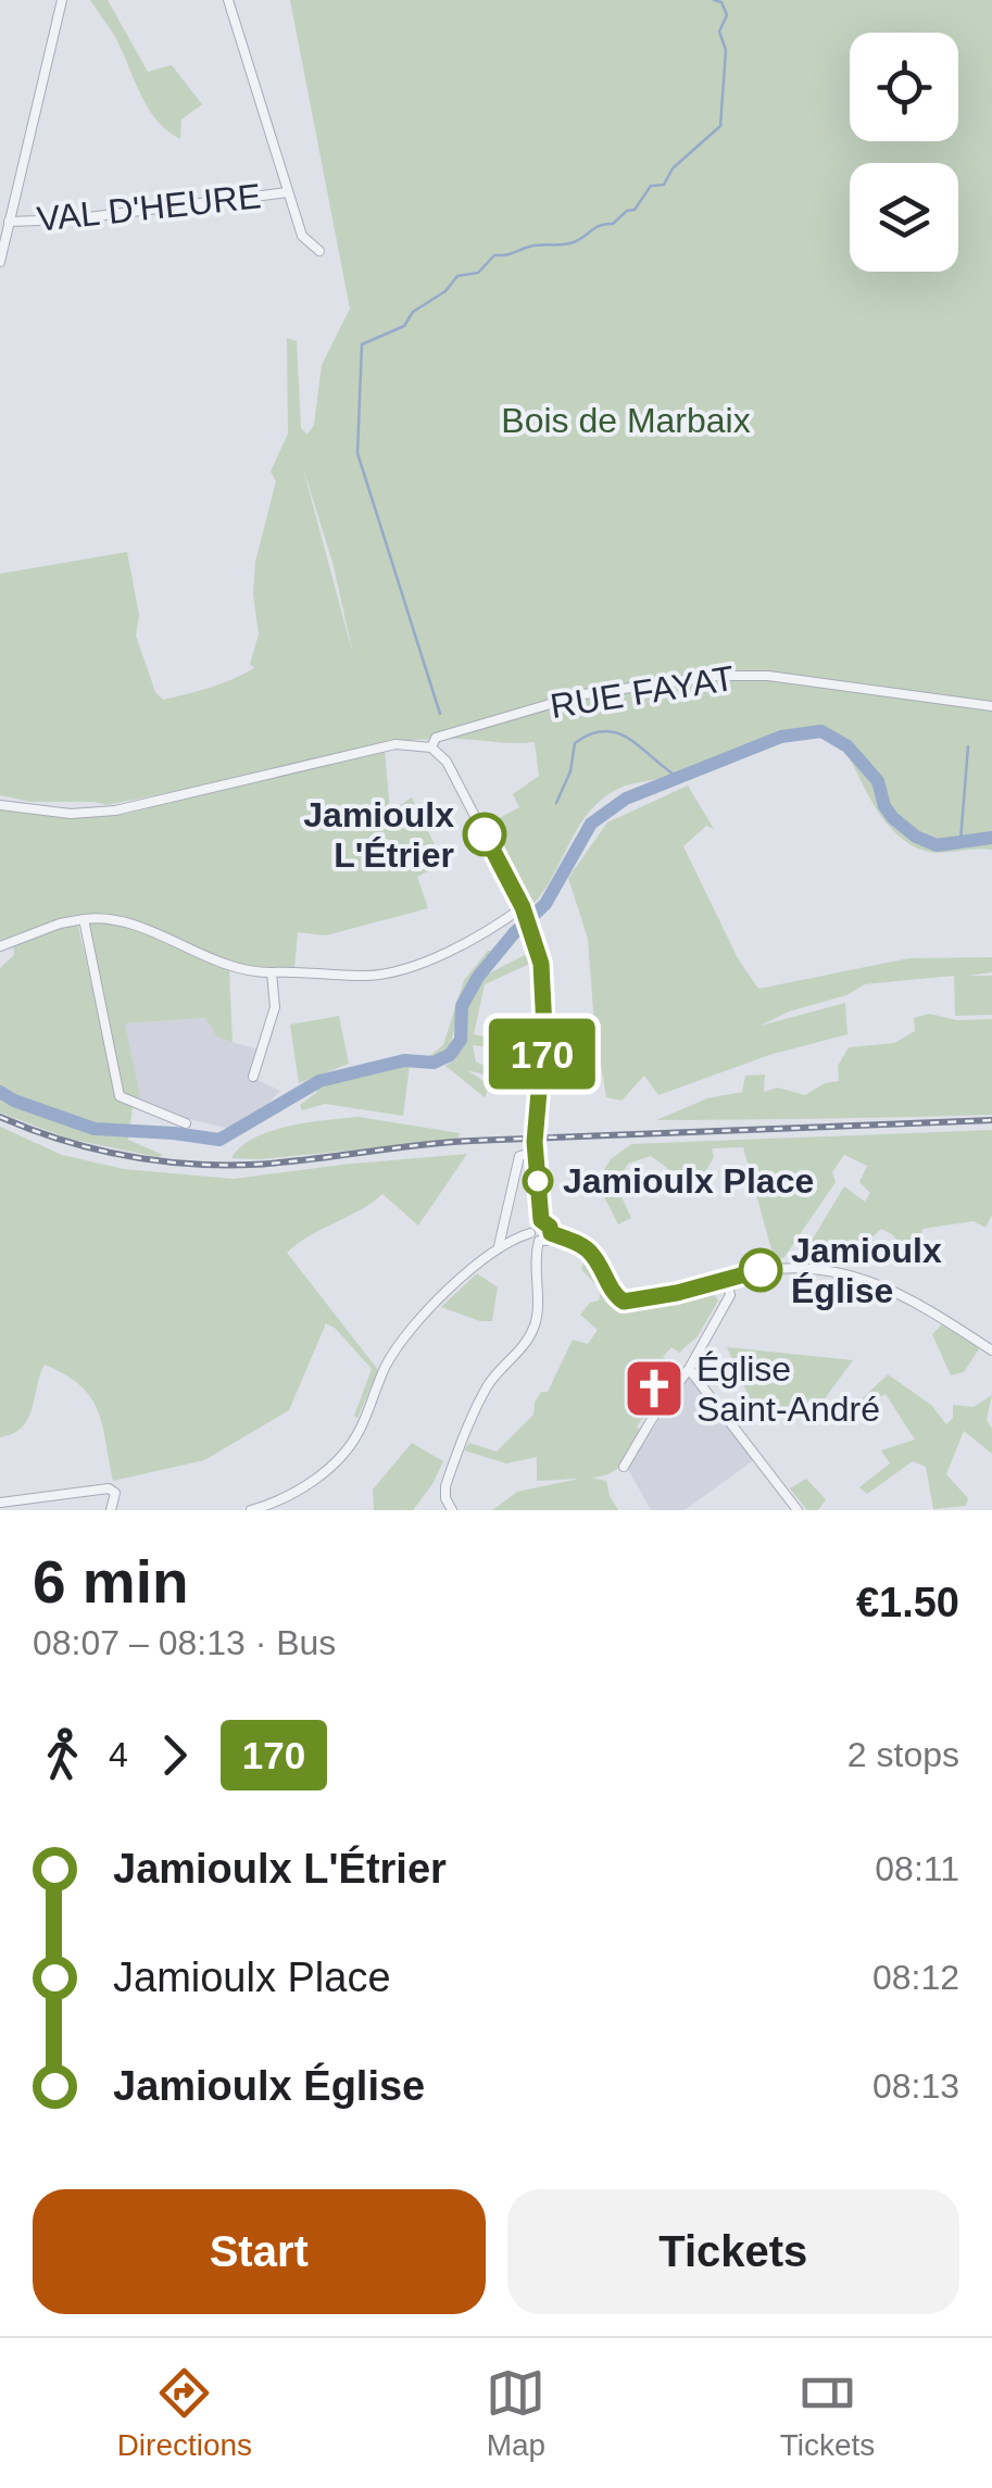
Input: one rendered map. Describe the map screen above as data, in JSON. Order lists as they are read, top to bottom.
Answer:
{
  "streets": {
    "street": ["VAL D'HEURE", "RUE FAYAT"]
  },
  "parks": ["Bois de Marbaix"],
  "places": {
    "other": ["Jamioulx L'Étrier", "Jamioulx Place", "Jamioulx Église"],
    "church": ["Église Saint-André"]
  },
  "lines": ["bus line 170"],
  "page": {
    "on_map": "170",
    "heading": ["6 min", "08:07 – 08:13 · Bus", "€1.50"],
    "legs": ["4", "170", "2 stops"],
    "list": [
      {
        "name": "Jamioulx L'Étrier",
        "value": "08:11"
      },
      {
        "name": "Jamioulx Place",
        "value": "08:12"
      },
      {
        "name": "Jamioulx Église",
        "value": "08:13"
      }
    ],
    "buttons": ["Start", "Tickets"],
    "tabs": ["Directions", "Map", "Tickets"]
  }
}
